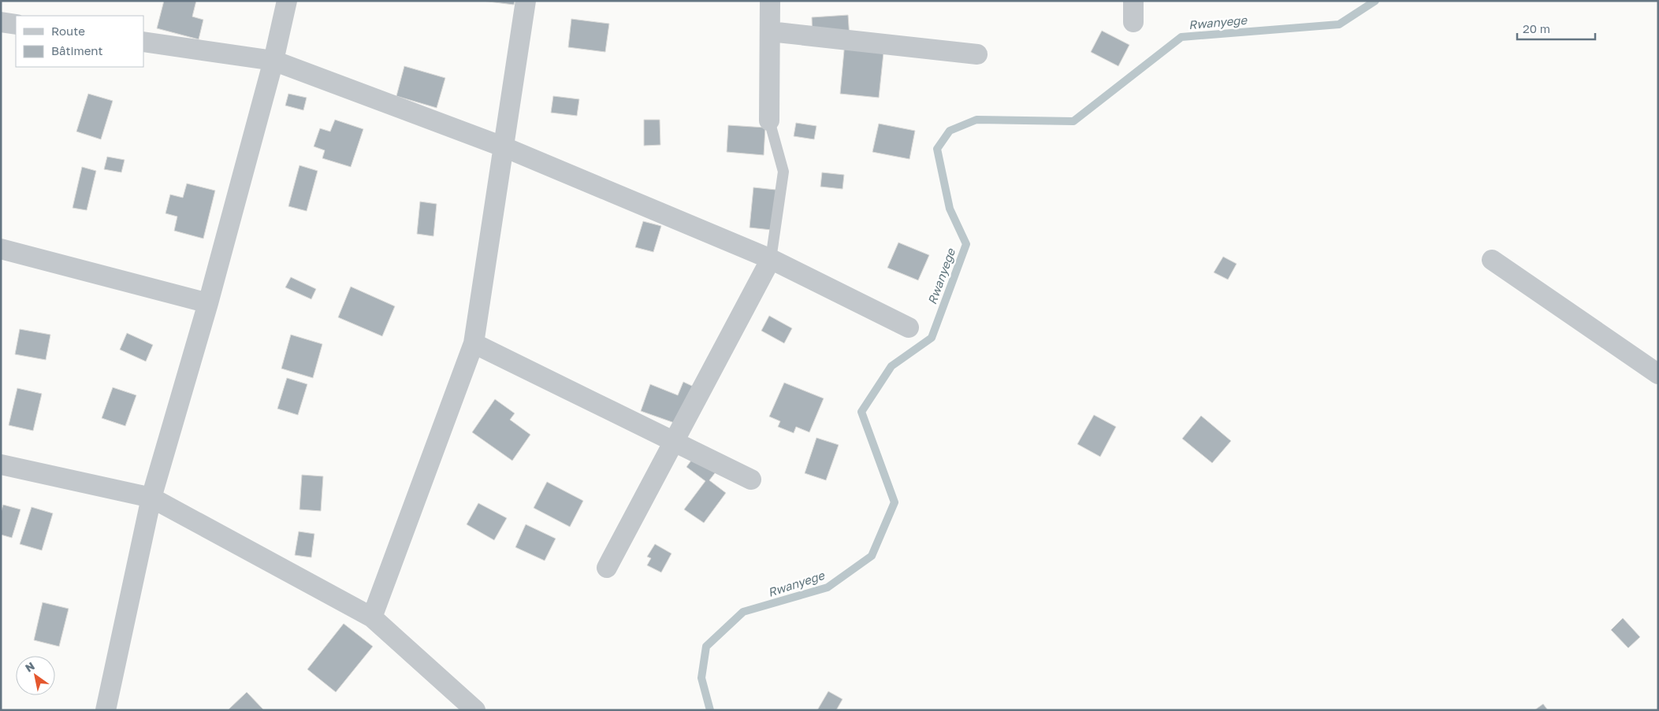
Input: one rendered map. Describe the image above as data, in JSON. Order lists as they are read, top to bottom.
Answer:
{
  "water": ["Rwanyege"],
  "legend": ["Route", "Bâtiment"],
  "scale_bar": "20 m",
  "north": "top left"
}
